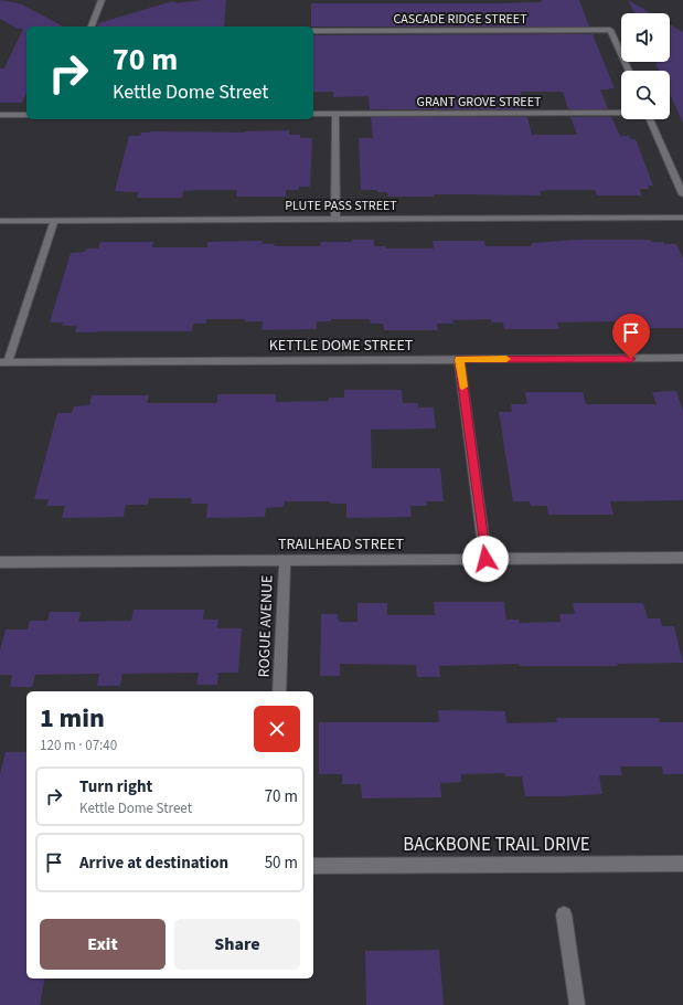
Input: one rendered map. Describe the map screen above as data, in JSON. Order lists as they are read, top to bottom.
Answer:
{
  "streets": {
    "street": [
      "CASCADE RIDGE STREET",
      "GRANT GROVE STREET",
      "PLUTE PASS STREET",
      "KETTLE DOME STREET",
      "TRAILHEAD STREET",
      "ROGUE AVENUE",
      "BACKBONE TRAIL DRIVE"
    ]
  },
  "crossings": [
    ["TRAILHEAD STREET", "ROGUE AVENUE"]
  ],
  "page": {
    "turn": ["70 m", "Kettle Dome Street"],
    "heading": ["1 min", "120 m · 07:40"],
    "list": [
      {
        "name": "Turn right",
        "note": "Kettle Dome Street",
        "value": "70 m"
      },
      {
        "name": "Arrive at destination",
        "value": "50 m"
      }
    ],
    "buttons": ["Exit", "Share"]
  }
}
